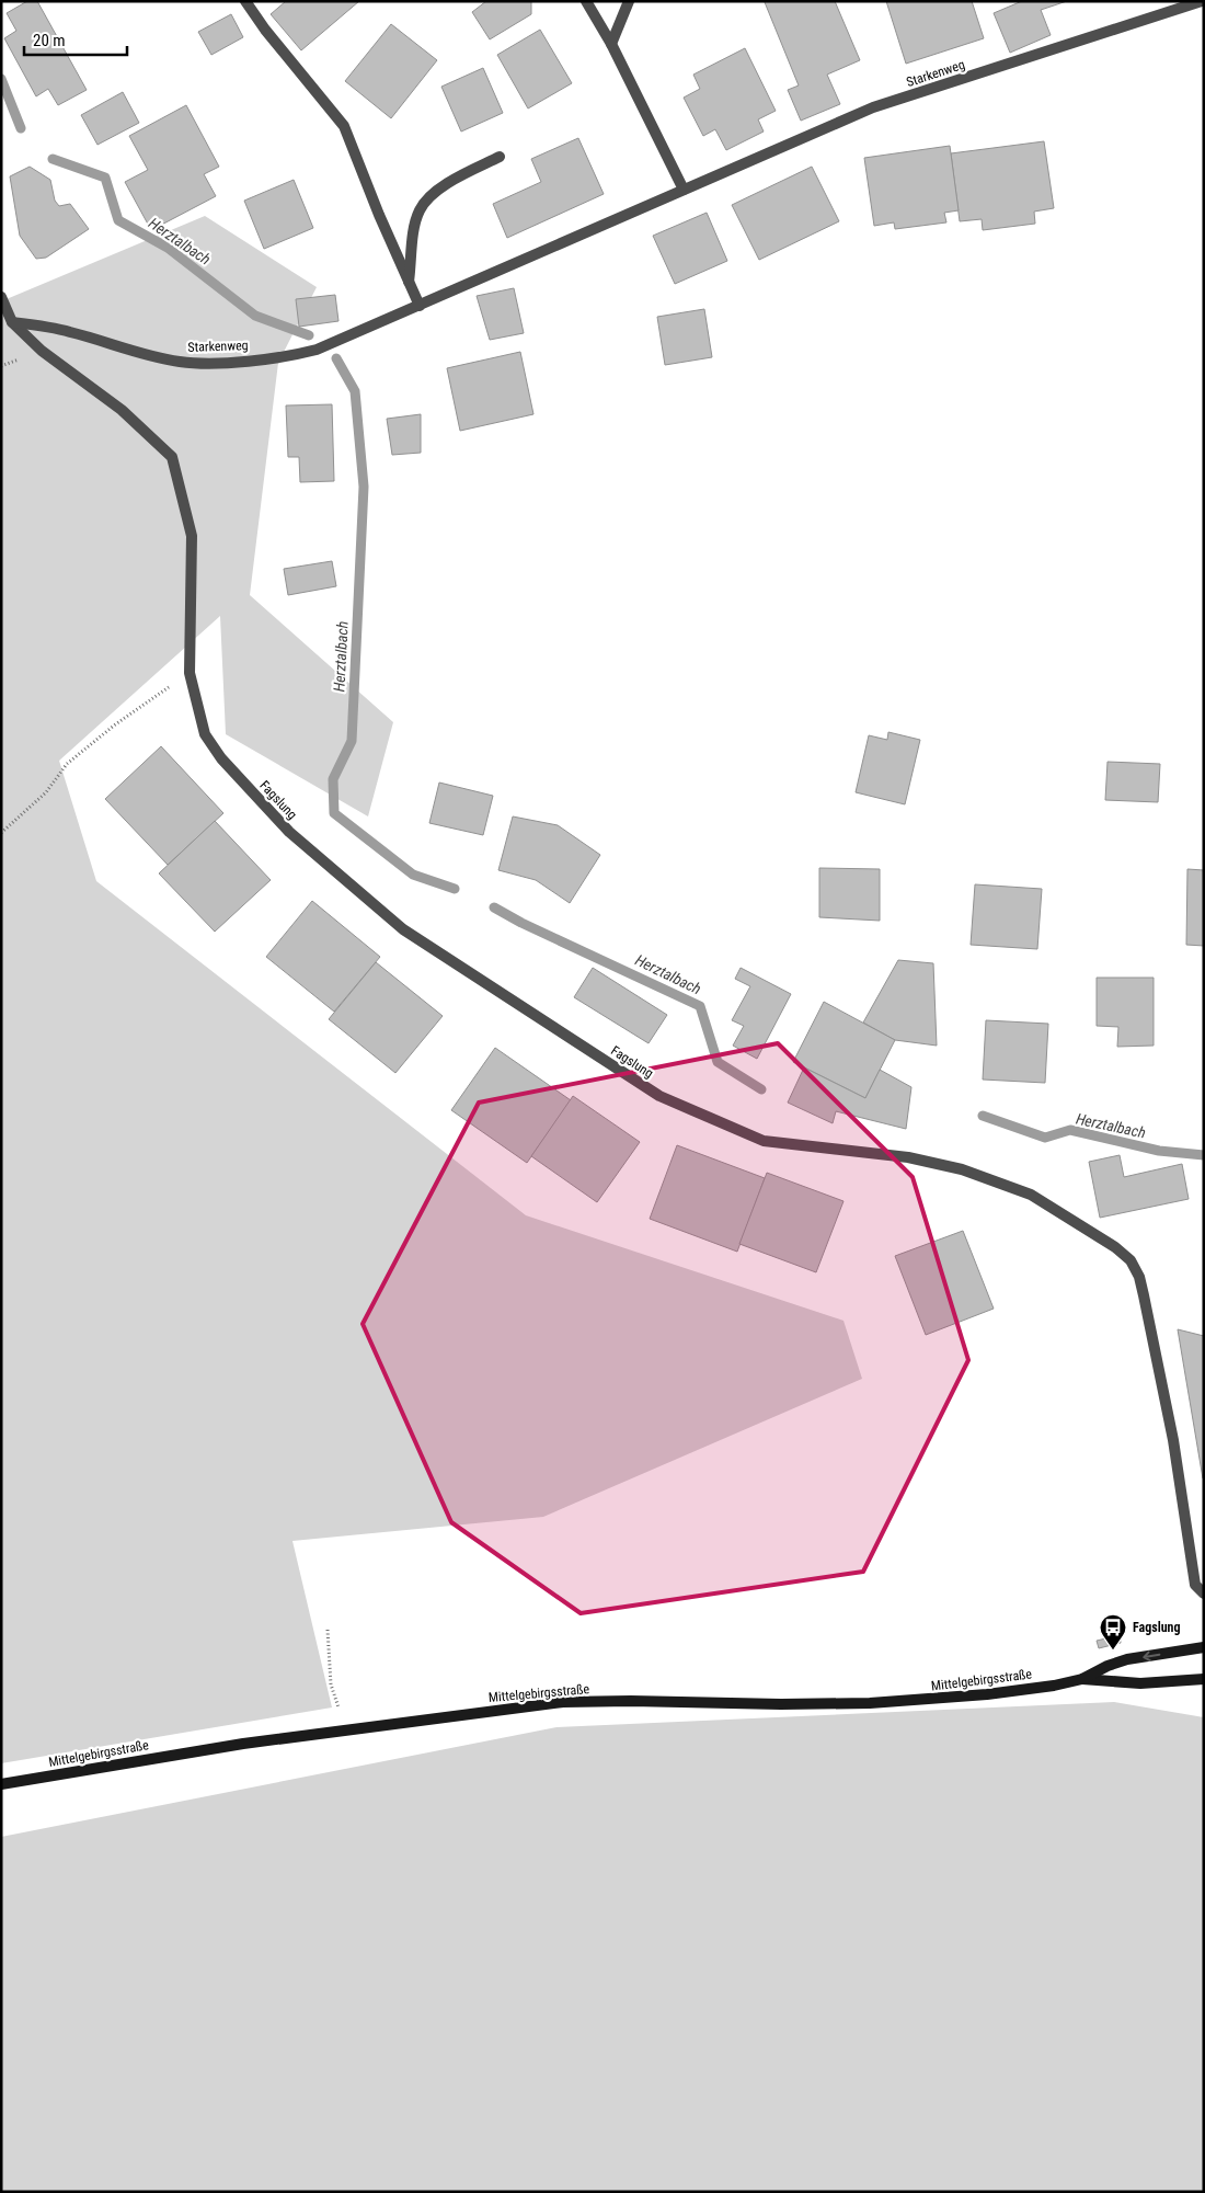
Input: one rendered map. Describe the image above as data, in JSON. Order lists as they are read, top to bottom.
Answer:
{
  "streets": {
    "main road": ["Mittelgebirgsstraße"],
    "street": ["Starkenweg", "Fagslung"]
  },
  "crossings": [
    ["Starkenweg", "Fagslung"]
  ],
  "water": ["Herztalbach"],
  "places": {
    "bus stop": ["Fagslung"]
  },
  "scale_bar": "20 m"
}
